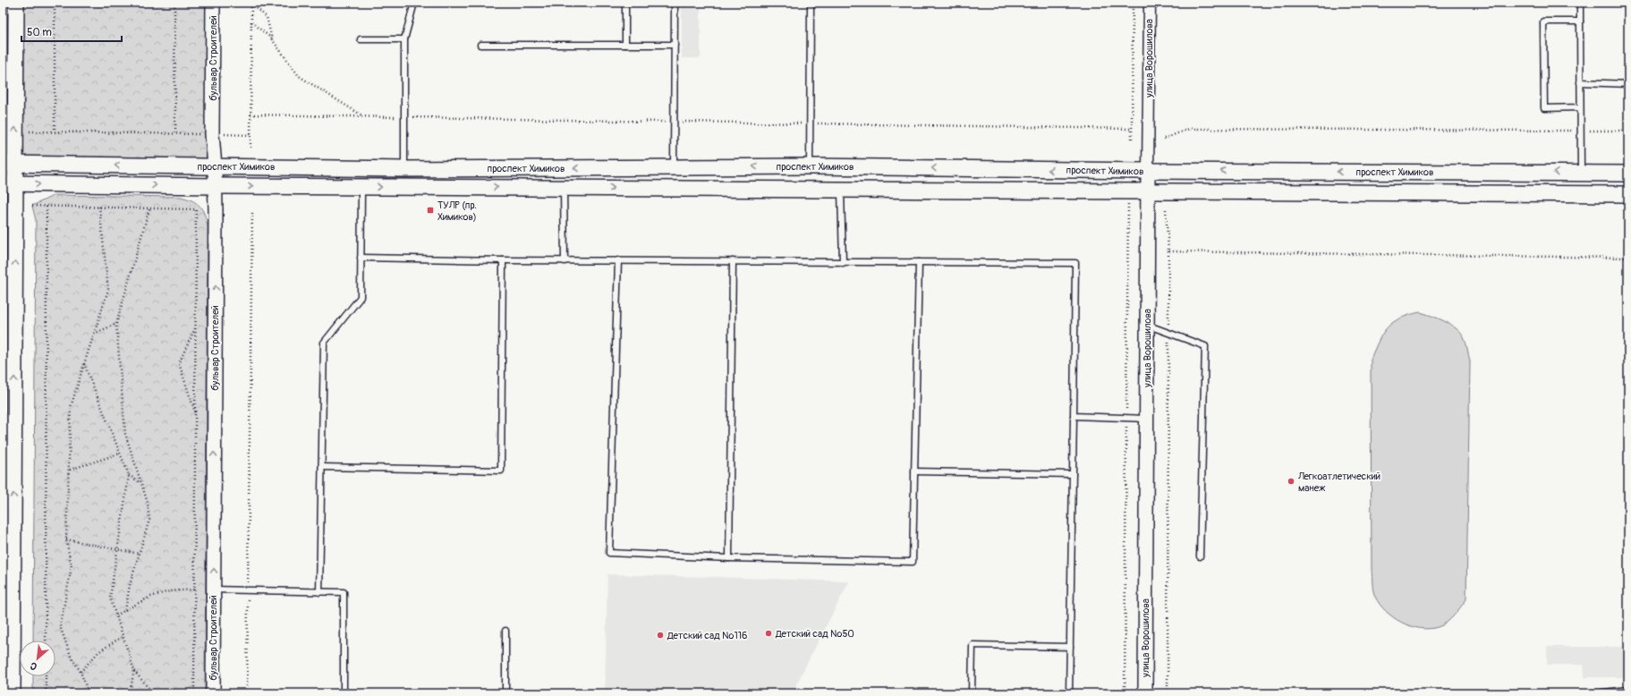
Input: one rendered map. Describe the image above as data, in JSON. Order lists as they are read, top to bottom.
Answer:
{
  "streets": {
    "main road": ["проспект Химиков"],
    "street": ["бульвар Строителей", "улица Ворошилова"]
  },
  "crossings": [
    ["бульвар Строителей", "проспект Химиков"],
    ["улица Ворошилова", "проспект Химиков"]
  ],
  "one_way": ["бульвар Строителей"],
  "places": {
    "transit": ["ТУЛР (пр. Химиков)"],
    "other": ["Легкоатлетический манеж", "Детский сад №50", "Детский сад №116"]
  },
  "scale_bar": "50 m",
  "north": "bottom left"
}
